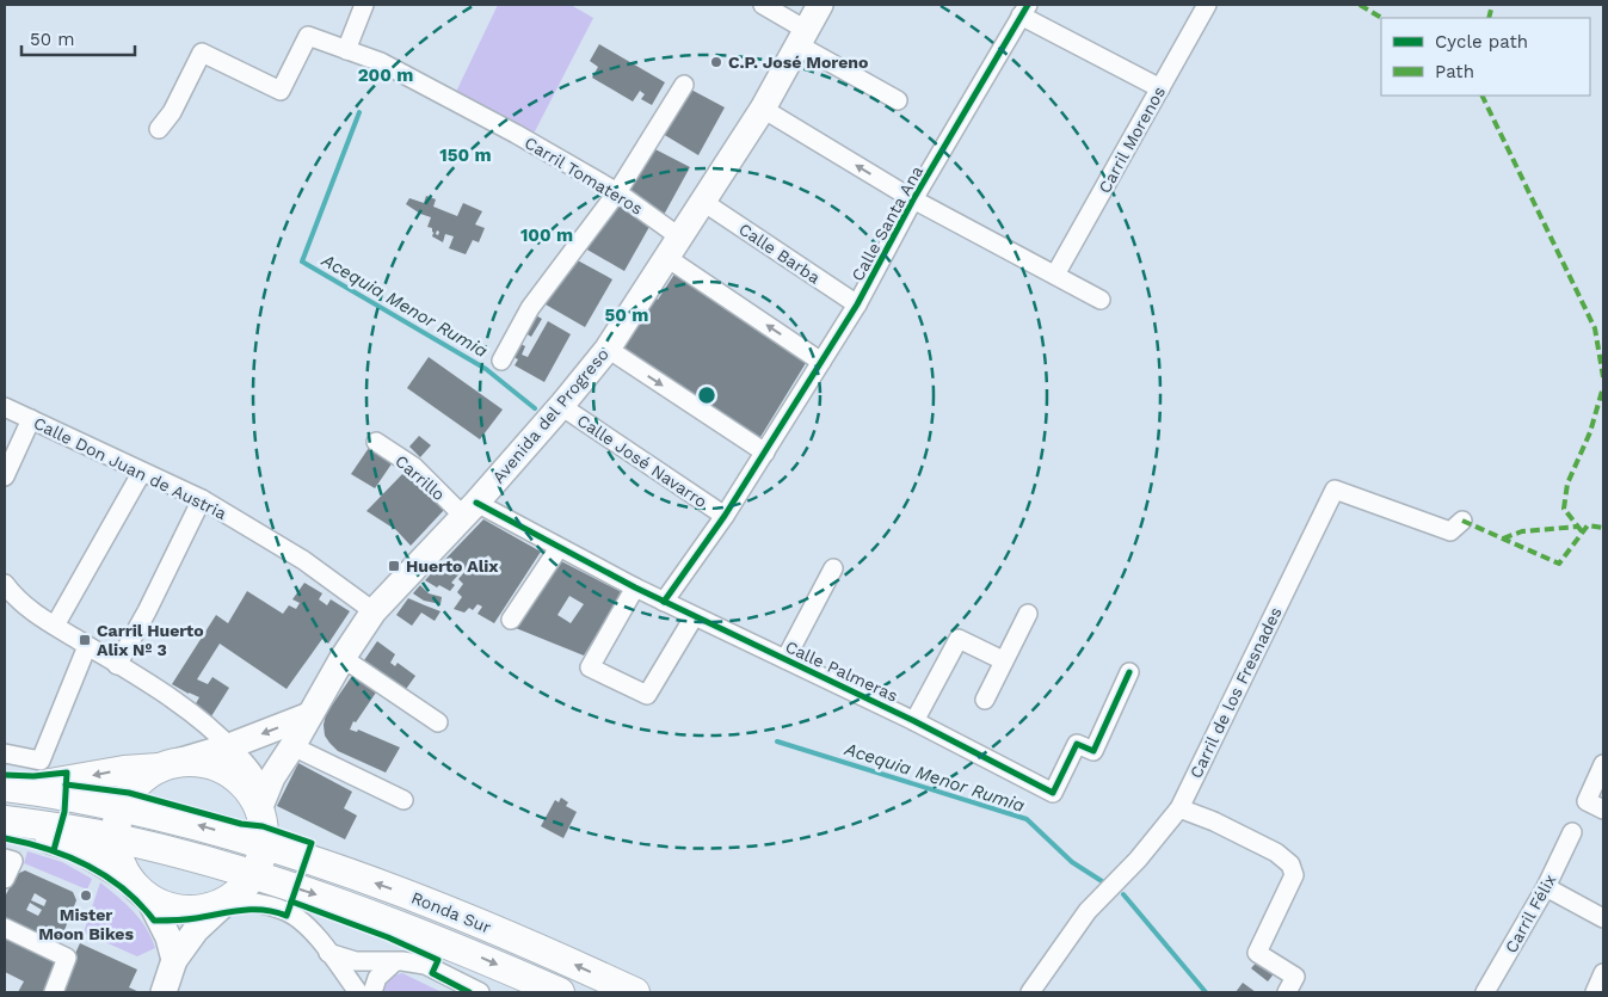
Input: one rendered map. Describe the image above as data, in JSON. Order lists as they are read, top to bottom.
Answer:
{
  "streets": {
    "main road": ["Avenida del Progreso", "Ronda Sur"],
    "street": [
      "Carril Morenos",
      "Carril Tomateros",
      "Calle Santa Ana",
      "Calle Barba",
      "Calle José Navarro",
      "Calle Don Juan de Austria",
      "Carrillo",
      "Calle Palmeras",
      "Carril de los Fresnades",
      "Carril Félix"
    ]
  },
  "crossings": [
    ["Carril Tomateros", "Calle Santa Ana"],
    ["Carril Tomateros", "Avenida del Progreso"],
    ["Calle Santa Ana", "Calle Barba"],
    ["Calle Santa Ana", "Calle José Navarro"],
    ["Calle Santa Ana", "Calle Palmeras"],
    ["Calle Barba", "Avenida del Progreso"],
    ["Avenida del Progreso", "Calle José Navarro"],
    ["Avenida del Progreso", "Calle Don Juan de Austria"],
    ["Avenida del Progreso", "Carrillo"],
    ["Avenida del Progreso", "Calle Palmeras"],
    ["Carrillo", "Calle Palmeras"]
  ],
  "water": ["Acequia Menor Rumia"],
  "places": {
    "other": ["C.P. José Moreno", "Mister Moon Bikes"],
    "transit": ["Huerto Alix", "Carril Huerto Alix Nº 3"]
  },
  "legend": ["Cycle path", "Path"],
  "scale_bar": "50 m",
  "rings": [
    "200 m",
    "150 m",
    "100 m",
    "50 m"
  ]
}
